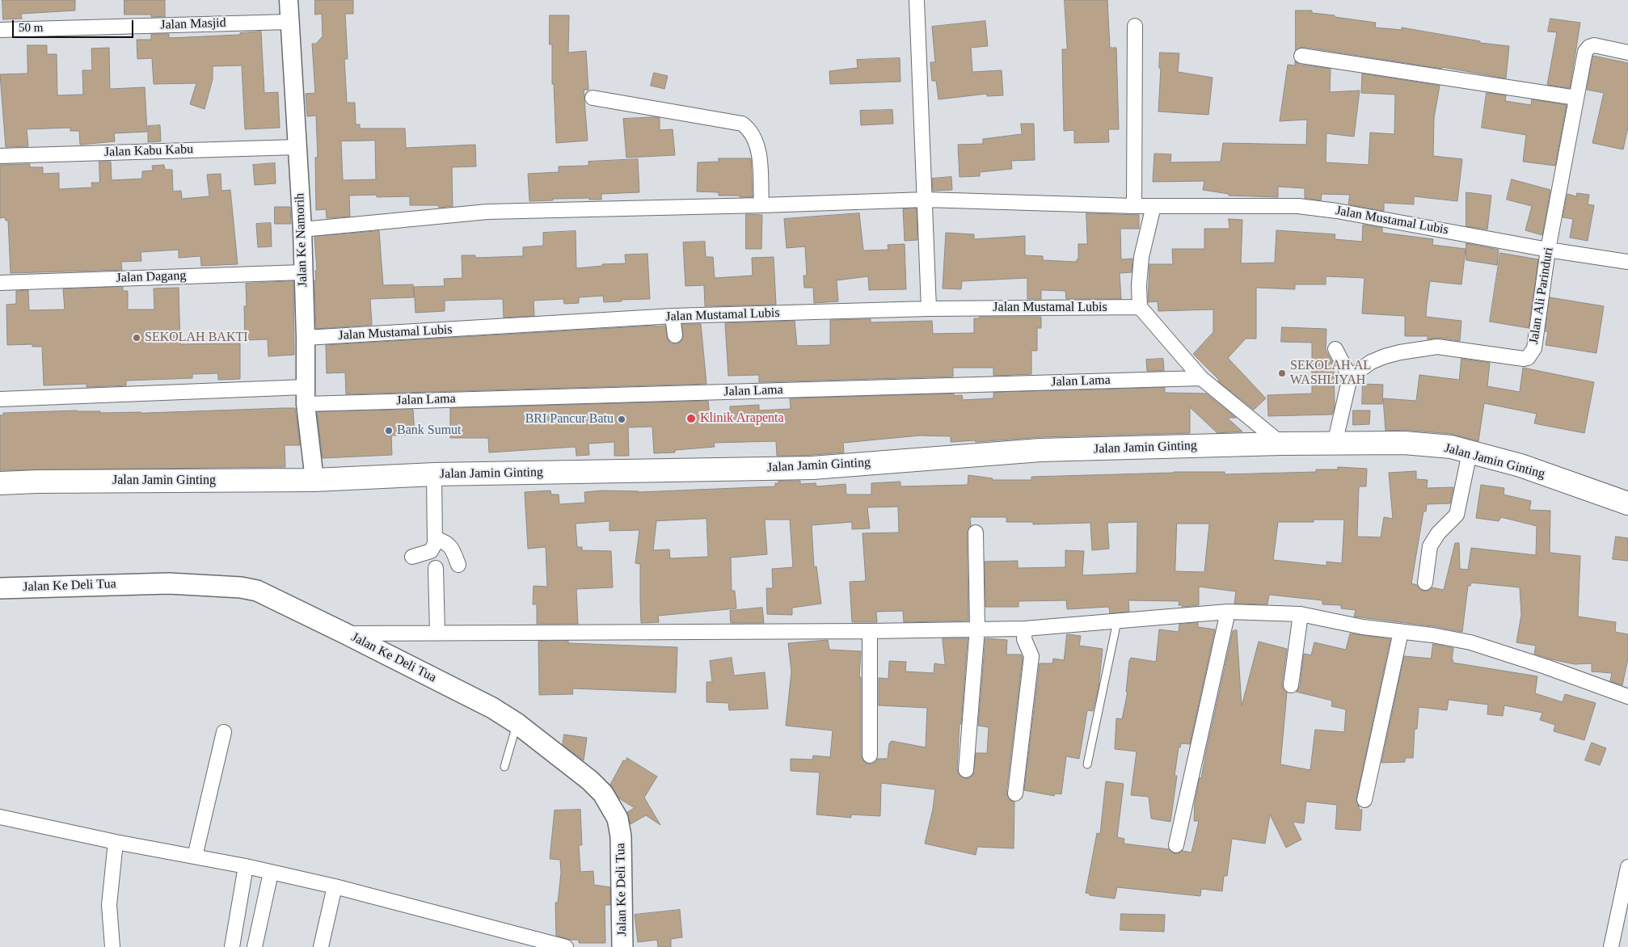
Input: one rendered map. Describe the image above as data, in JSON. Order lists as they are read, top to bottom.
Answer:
{
  "streets": {
    "highway": ["Jalan Jamin Ginting"],
    "main road": ["Jalan Ke Deli Tua"],
    "street": [
      "Jalan Masjid",
      "Jalan Kabu Kabu",
      "Jalan Mustamal Lubis",
      "Jalan Ke Namorih",
      "Jalan Dagang",
      "Jalan Ali Parinduri",
      "Jalan Lama"
    ]
  },
  "crossings": [
    ["Jalan Masjid", "Jalan Ke Namorih"],
    ["Jalan Kabu Kabu", "Jalan Ke Namorih"],
    ["Jalan Mustamal Lubis", "Jalan Ke Namorih"],
    ["Jalan Mustamal Lubis", "Jalan Ali Parinduri"],
    ["Jalan Ke Namorih", "Jalan Dagang"],
    ["Jalan Ke Namorih", "Jalan Lama"],
    ["Jalan Ke Namorih", "Jalan Jamin Ginting"]
  ],
  "places": [
    "SEKOLAH BAKTI",
    "SEKOLAH AL WASHLIYAH",
    "Klinik Arapenta",
    "BRI Pancur Batu",
    "Bank Sumut"
  ],
  "scale_bar": "50 m"
}
